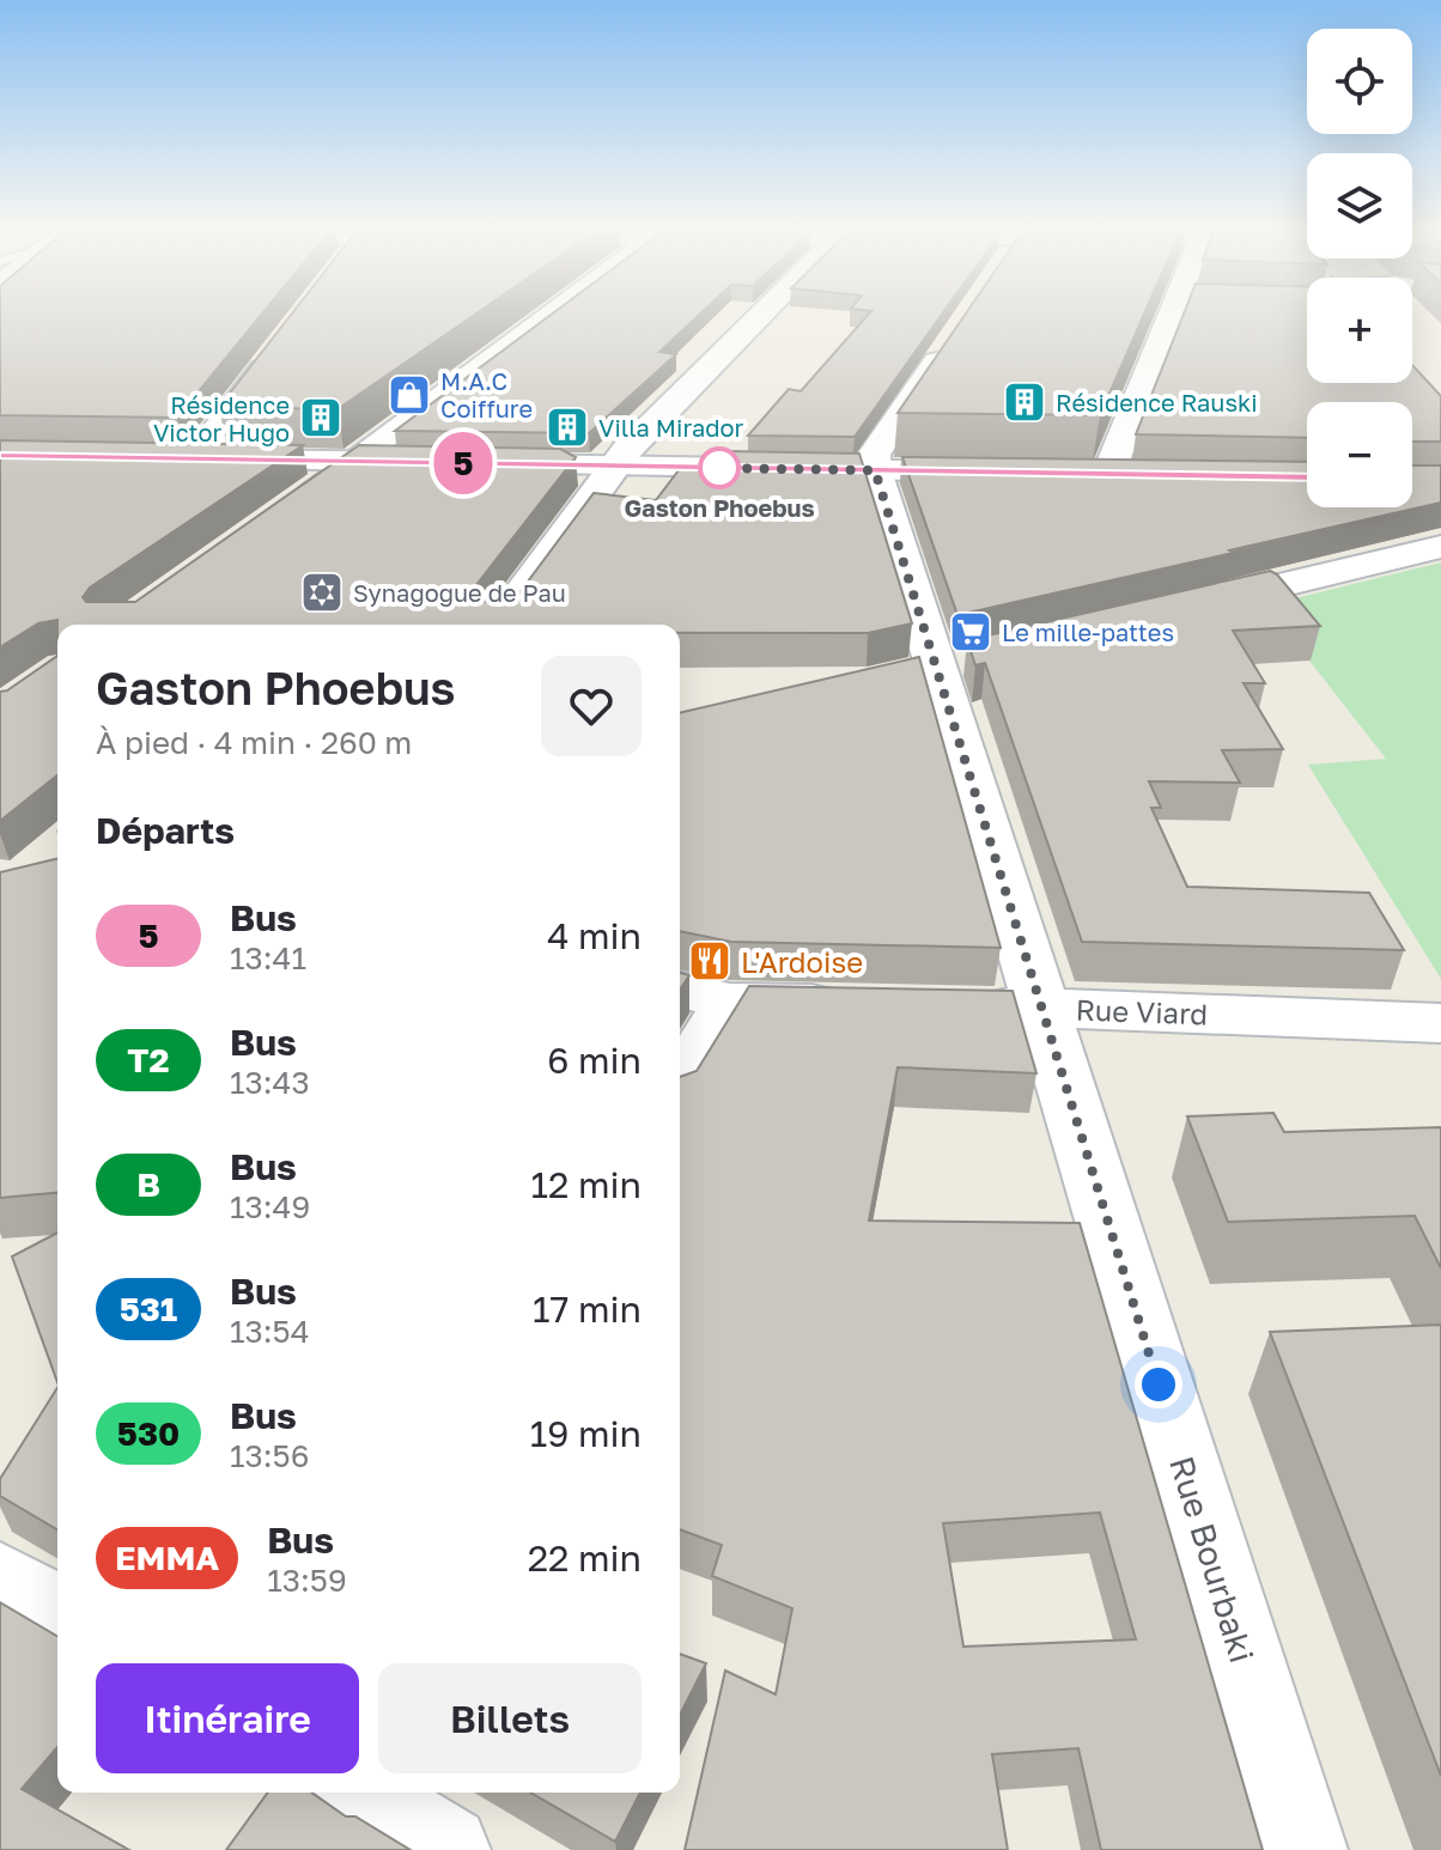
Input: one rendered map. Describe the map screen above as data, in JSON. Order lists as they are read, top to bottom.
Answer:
{
  "streets": {
    "street": ["Rue Viard", "Rue Bourbaki"]
  },
  "crossings": [
    ["Rue Viard", "Rue Bourbaki"]
  ],
  "places": {
    "shop": ["M.A.C Coiffure"],
    "building": ["Résidence Rauski", "Résidence Victor Hugo", "Villa Mirador"],
    "other": ["Gaston Phoebus"],
    "synagogue": ["Synagogue de Pau"],
    "supermarket": ["Le mille-pattes"],
    "restaurant": ["L'Ardoise"]
  },
  "lines": ["bus line 5"],
  "page": {
    "on_map": "5",
    "map_buttons": ["+", "−"],
    "heading": [
      ["Gaston Phoebus", "À pied · 4 min · 260 m"],
      "Départs"
    ],
    "list": [
      {
        "mark": "5",
        "name": "Bus",
        "note": "13:41",
        "value": "4 min"
      },
      {
        "mark": "T2",
        "name": "Bus",
        "note": "13:43",
        "value": "6 min"
      },
      {
        "mark": "B",
        "name": "Bus",
        "note": "13:49",
        "value": "12 min"
      },
      {
        "mark": "531",
        "name": "Bus",
        "note": "13:54",
        "value": "17 min"
      },
      {
        "mark": "530",
        "name": "Bus",
        "note": "13:56",
        "value": "19 min"
      },
      {
        "mark": "EMMA",
        "name": "Bus",
        "note": "13:59",
        "value": "22 min"
      }
    ],
    "buttons": ["Itinéraire", "Billets"]
  }
}
